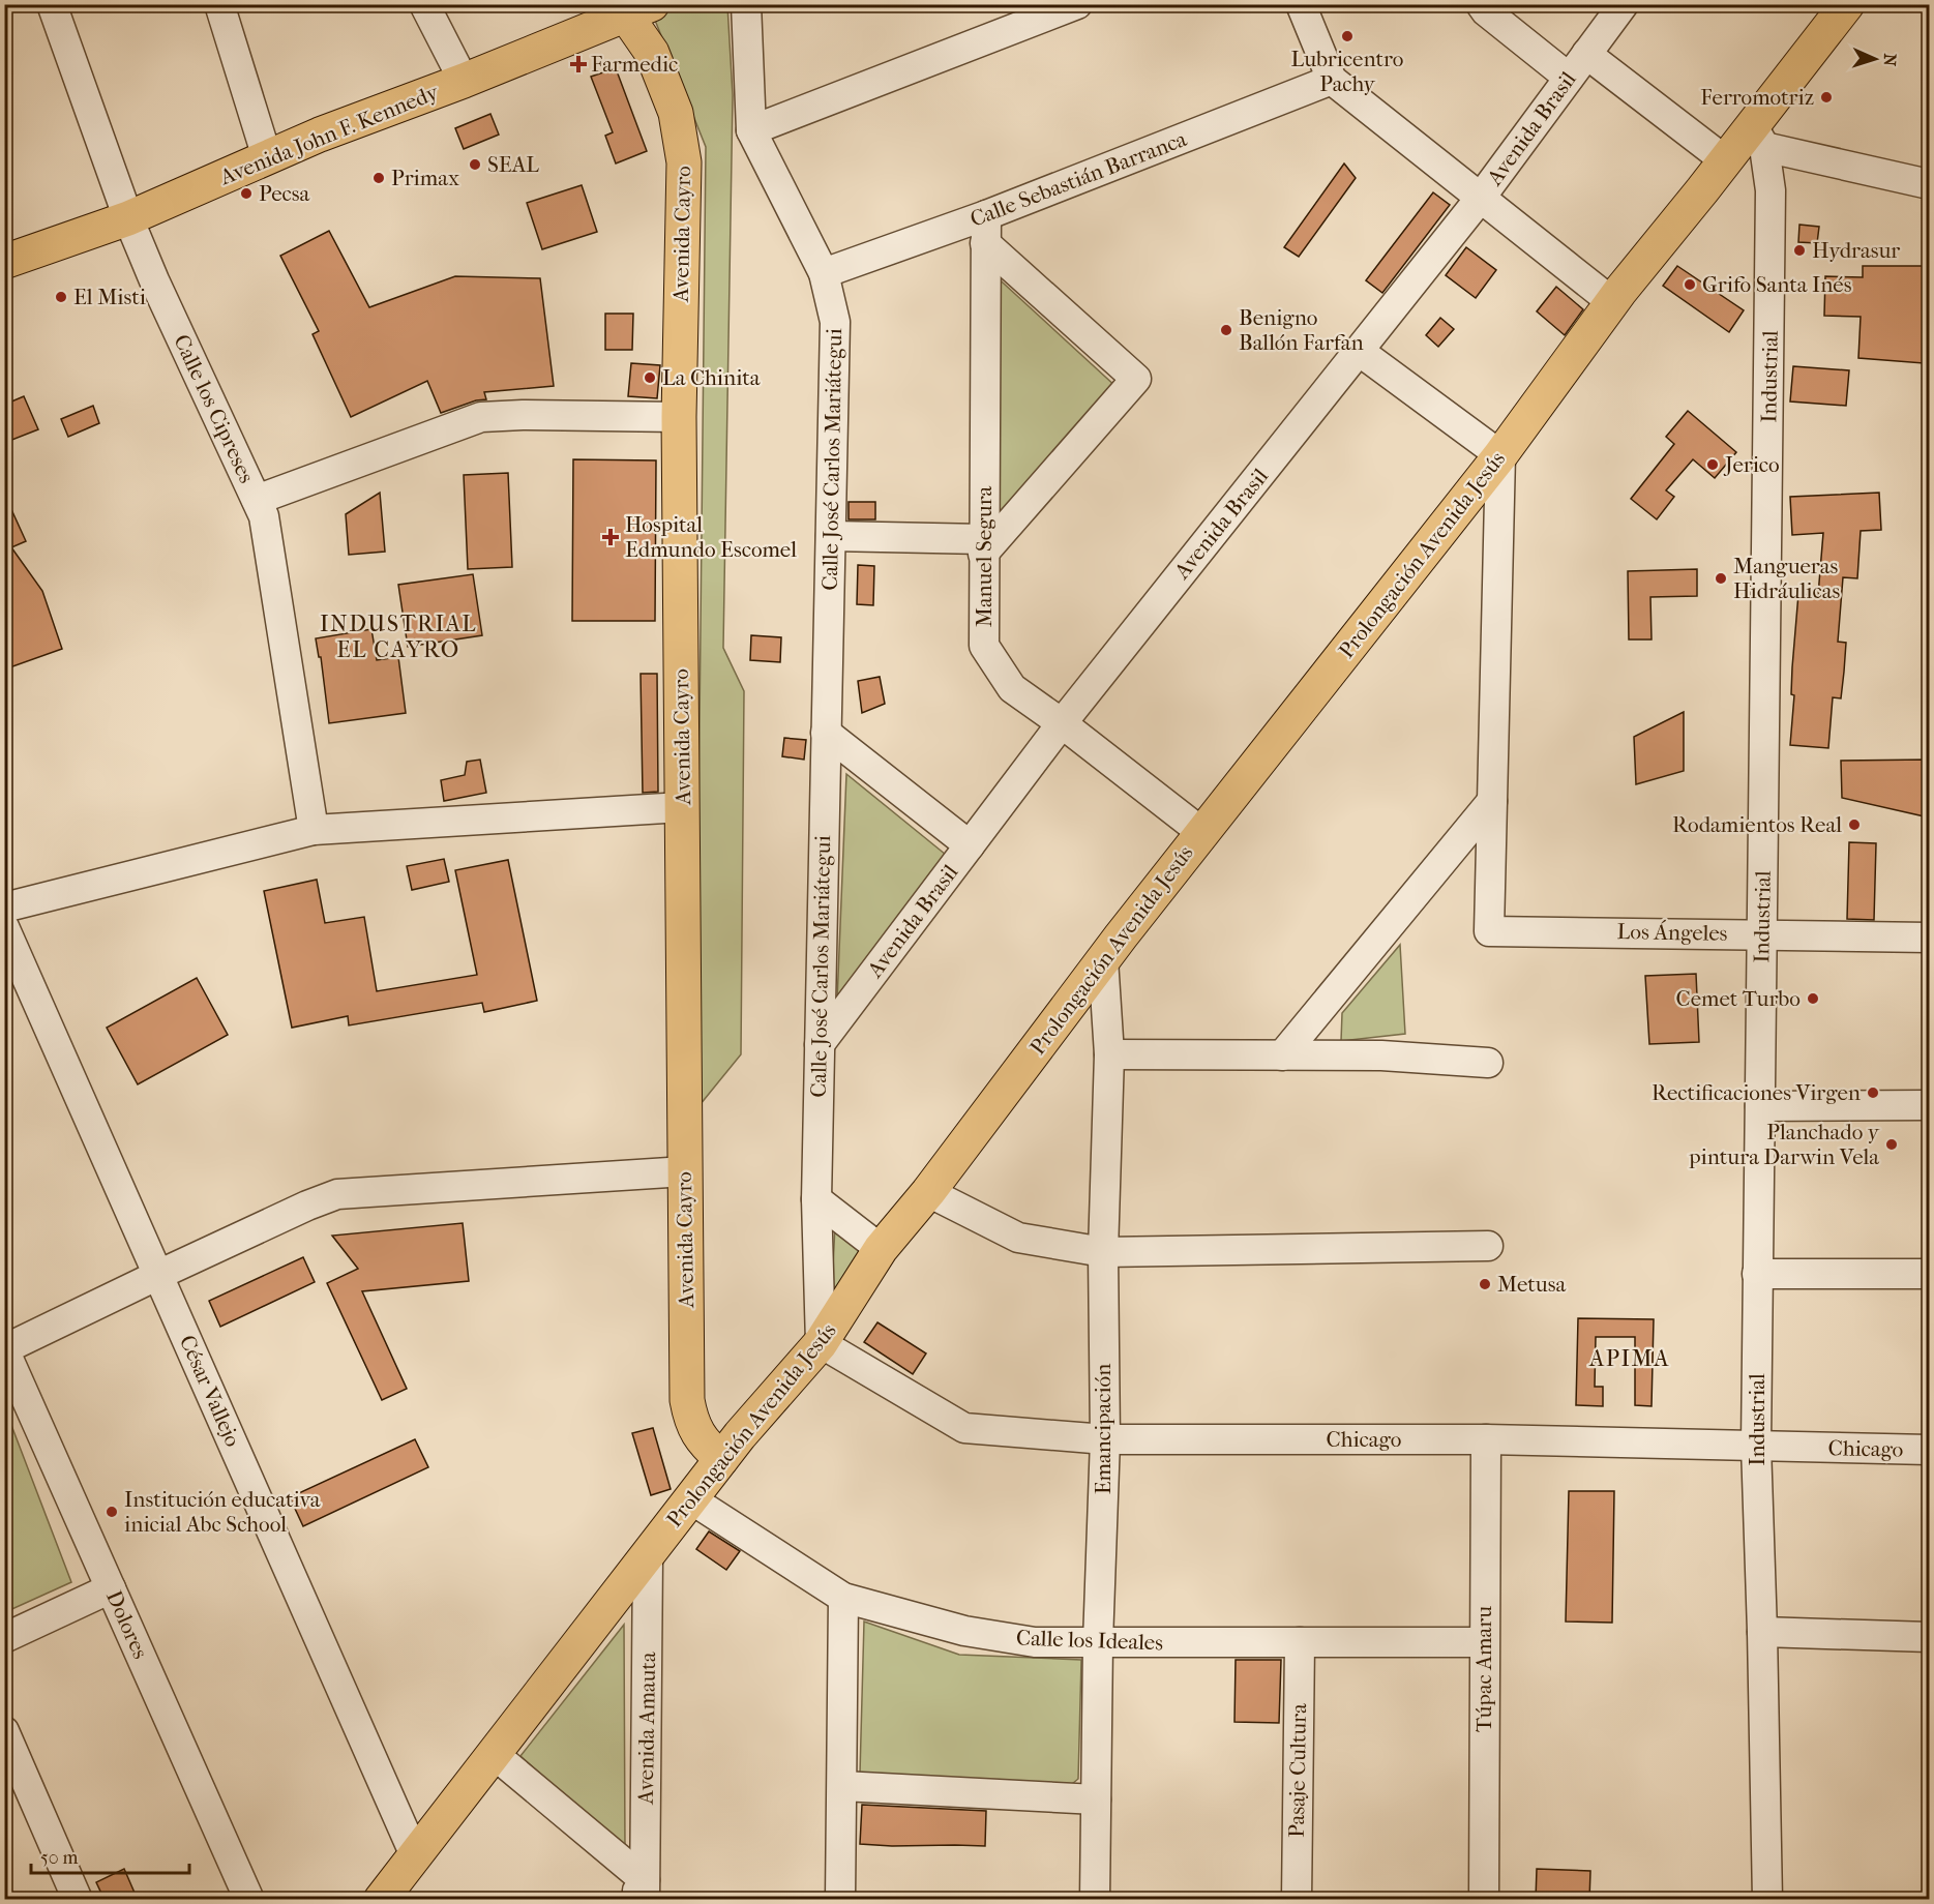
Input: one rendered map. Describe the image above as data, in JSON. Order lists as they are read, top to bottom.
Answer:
{
  "streets": {
    "main road": ["Avenida John F. Kennedy", "Avenida Cayro", "Prolongación Avenida Jesús"],
    "street": [
      "Avenida Brasil",
      "Calle Sebastián Barranca",
      "Industrial",
      "Calle los Cipreses",
      "Calle José Carlos Mariátegui",
      "Manuel Segura",
      "Los Ángeles",
      "César Vallejo",
      "Emancipación",
      "Chicago",
      "Dolores",
      "Calle los Ideales",
      "Túpac Amaru",
      "Avenida Amauta",
      "Pasaje Cultura"
    ]
  },
  "crossings": [
    ["Avenida Brasil", "Calle José Carlos Mariátegui"],
    ["Avenida Brasil", "Manuel Segura"],
    ["Avenida John F. Kennedy", "Avenida Cayro"],
    ["Avenida John F. Kennedy", "Calle los Cipreses"],
    ["Calle Sebastián Barranca", "Calle José Carlos Mariátegui"],
    ["Calle Sebastián Barranca", "Manuel Segura"],
    ["Avenida Cayro", "Prolongación Avenida Jesús"],
    ["Industrial", "Prolongación Avenida Jesús"],
    ["Industrial", "Los Ángeles"],
    ["Industrial", "Chicago"],
    ["Calle José Carlos Mariátegui", "Prolongación Avenida Jesús"],
    ["Calle José Carlos Mariátegui", "Chicago"],
    ["Prolongación Avenida Jesús", "Manuel Segura"],
    ["Prolongación Avenida Jesús", "César Vallejo"],
    ["Prolongación Avenida Jesús", "Emancipación"],
    ["Prolongación Avenida Jesús", "Chicago"],
    ["Prolongación Avenida Jesús", "Calle los Ideales"],
    ["Prolongación Avenida Jesús", "Avenida Amauta"],
    ["Emancipación", "Chicago"],
    ["Emancipación", "Calle los Ideales"],
    ["Chicago", "Túpac Amaru"],
    ["Calle los Ideales", "Túpac Amaru"],
    ["Calle los Ideales", "Pasaje Cultura"]
  ],
  "districts": ["INDUSTRIAL EL CAYRO", "APIMA"],
  "places": {
    "other": [
      "Lubricentro Pachy",
      "Ferromotriz",
      "SEAL",
      "Primax",
      "Pecsa",
      "Hydrasur",
      "Grifo Santa Inés",
      "El Misti",
      "Benigno Ballón Farfan",
      "La Chinita",
      "Jerico",
      "Mangueras Hidráulicas",
      "Rodamientos Real",
      "Cemet Turbo",
      "Rectificaciones Virgen",
      "Planchado y pintura Darwin Vela",
      "Metusa",
      "Institución educativa inicial Abc School"
    ],
    "health": ["Farmedic", "Hospital Edmundo Escomel"]
  },
  "scale_bar": "50 m",
  "north": "right"
}
